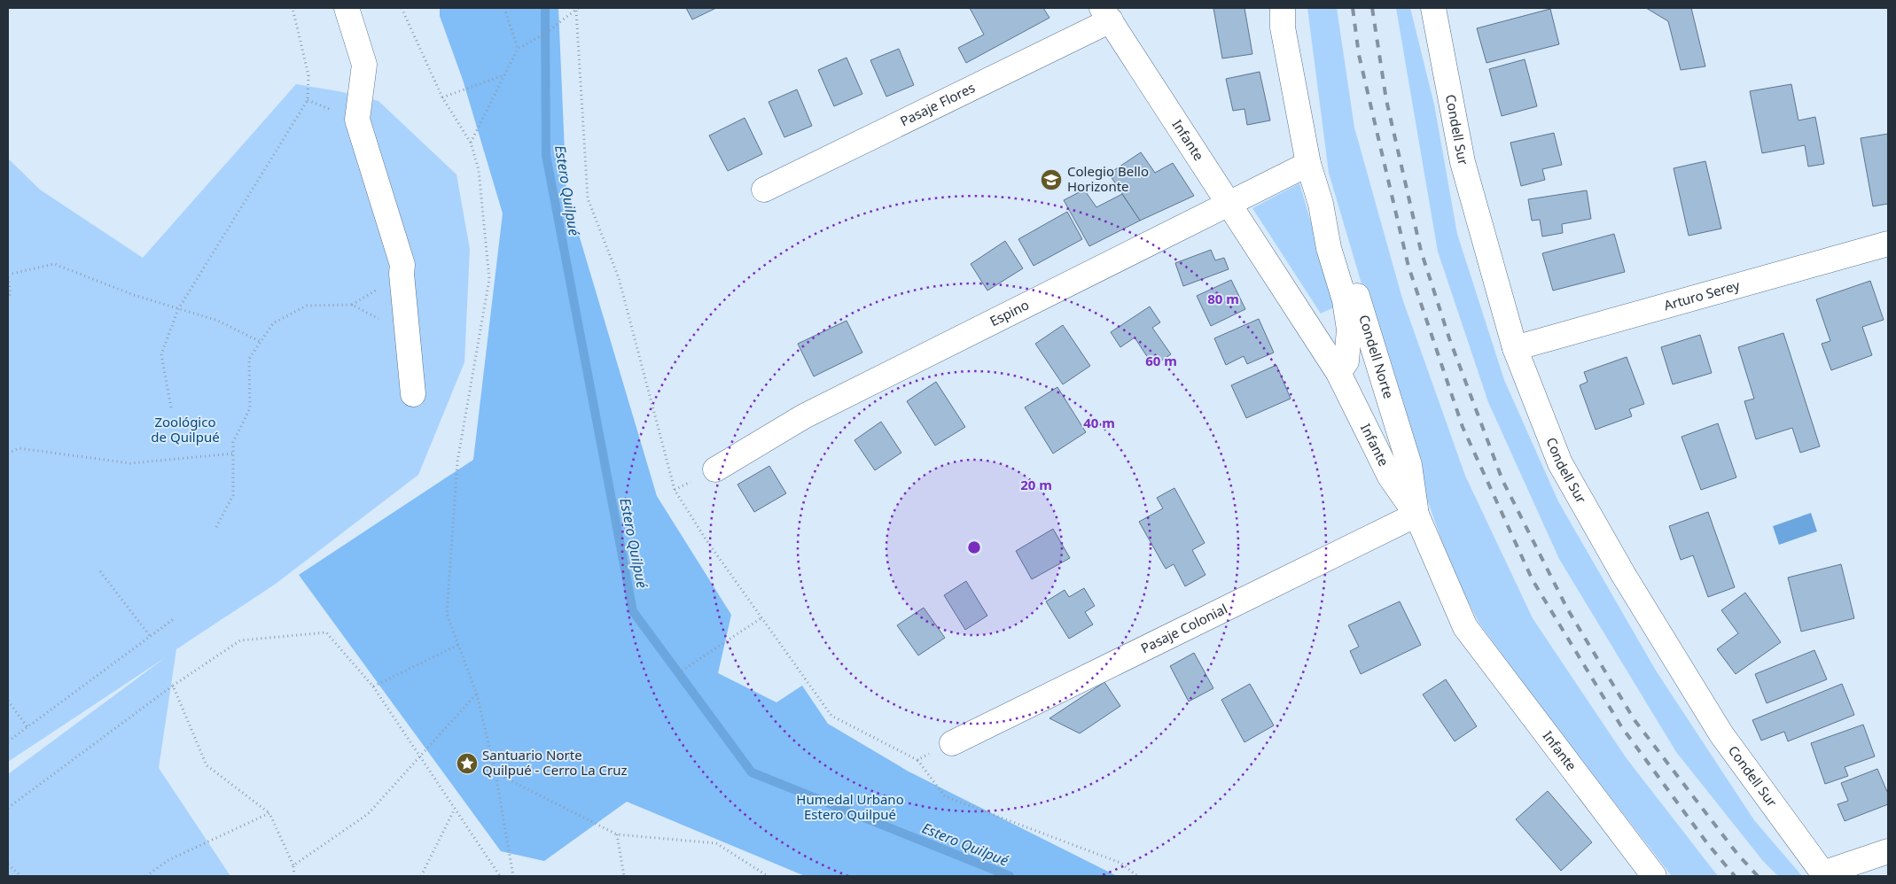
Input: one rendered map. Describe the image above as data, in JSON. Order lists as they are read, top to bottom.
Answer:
{
  "streets": {
    "street": [
      "Pasaje Flores",
      "Condell Sur",
      "Infante",
      "Arturo Serey",
      "Espino",
      "Condell Norte",
      "Pasaje Colonial"
    ]
  },
  "crossings": [
    ["Pasaje Flores", "Infante"],
    ["Condell Sur", "Arturo Serey"],
    ["Infante", "Espino"],
    ["Infante", "Condell Norte"],
    ["Infante", "Pasaje Colonial"],
    ["Espino", "Condell Norte"],
    ["Condell Norte", "Pasaje Colonial"]
  ],
  "water": ["Estero Quilpué"],
  "parks": ["Zoológico de Quilpué", "Humedal Urbano Estero Quilpué"],
  "places": {
    "school or university": ["Colegio Bello Horizonte"],
    "place": ["Santuario Norte Quilpué - Cerro La Cruz"]
  },
  "rings": [
    "80 m",
    "60 m",
    "40 m",
    "20 m"
  ]
}
